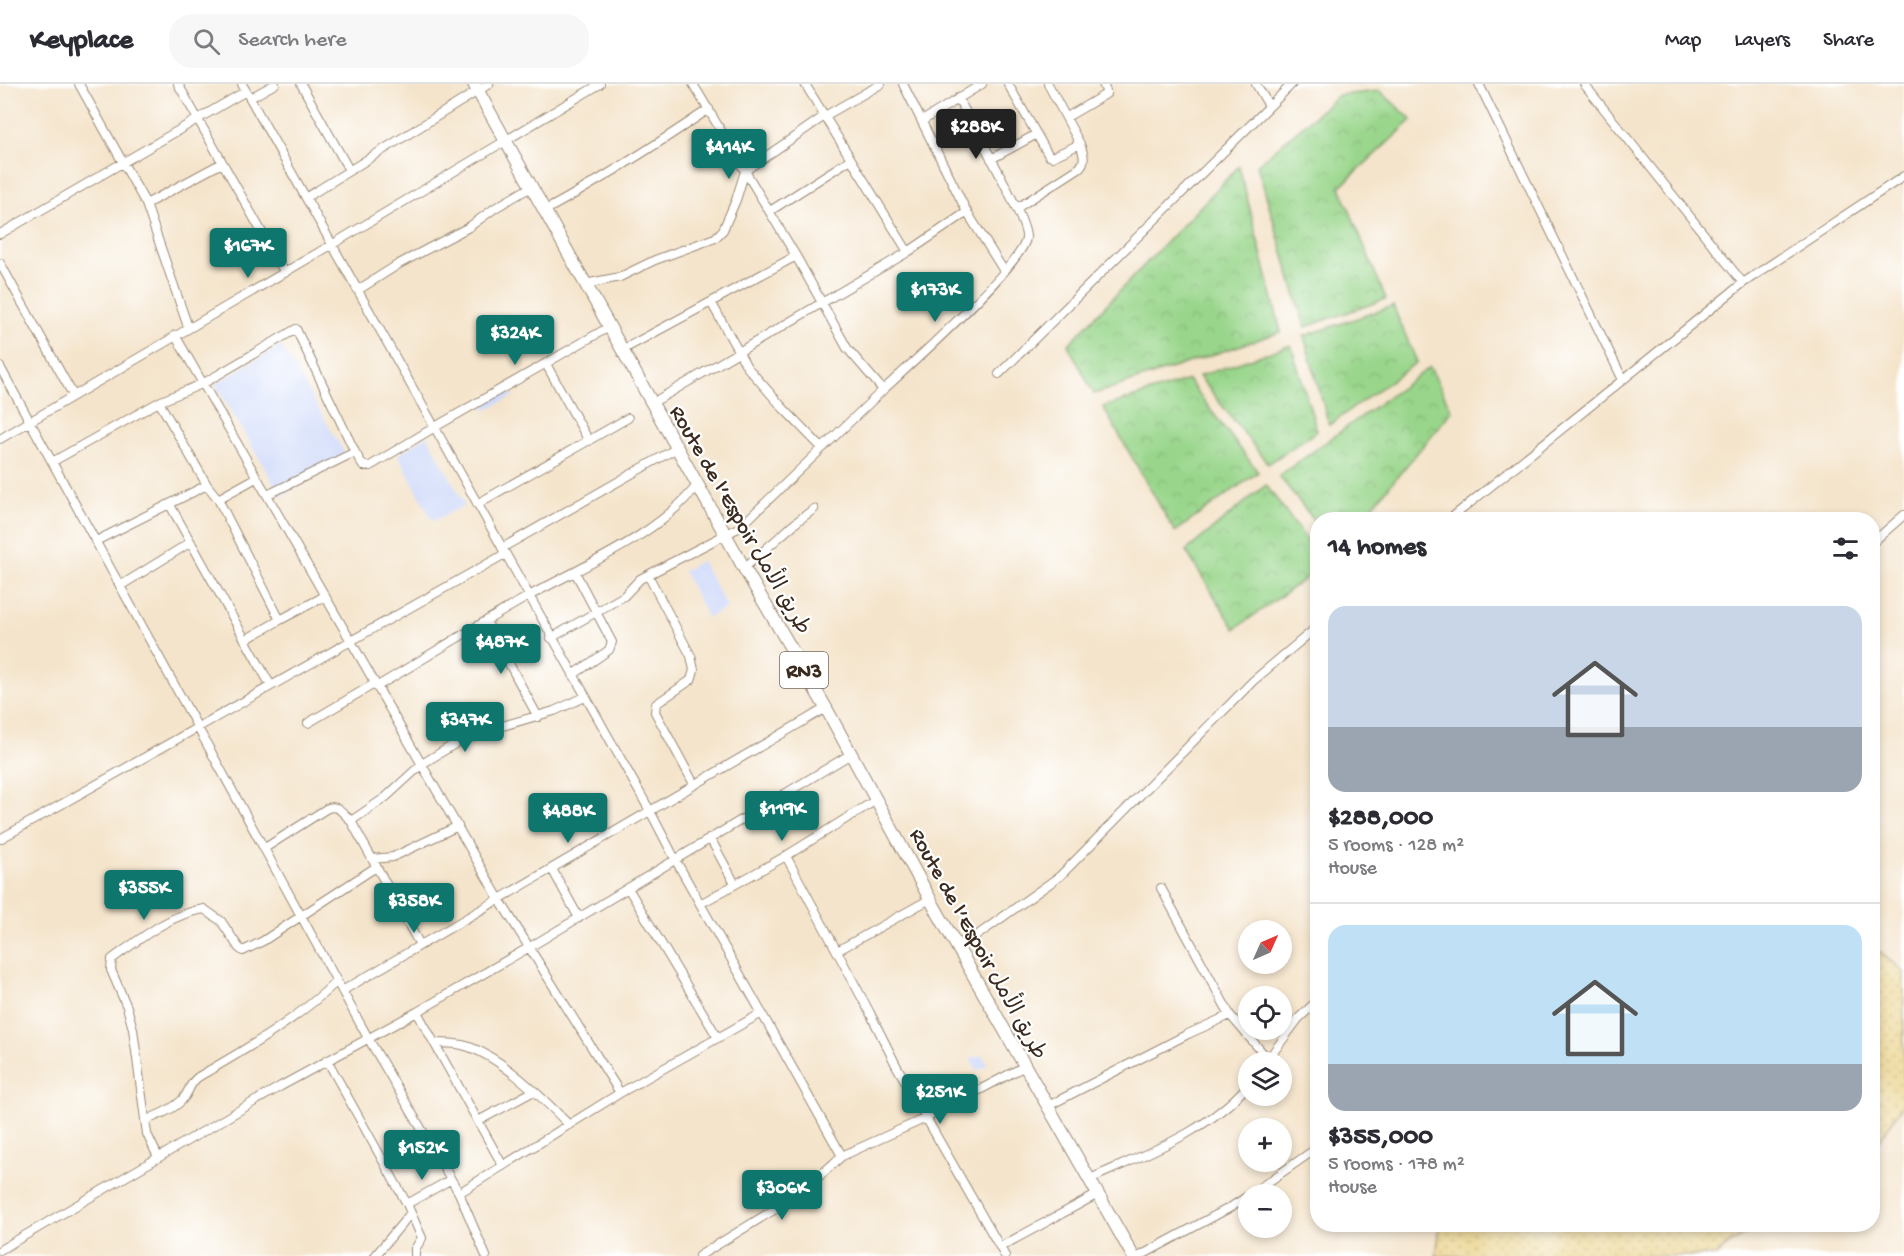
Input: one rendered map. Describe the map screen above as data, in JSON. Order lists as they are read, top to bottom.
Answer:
{
  "streets": {
    "highway": ["Route de l’Espoir طريق الأمل", "RN3"]
  },
  "north": "top right",
  "page": {
    "header": "Keyplace",
    "search": "Search here",
    "nav": ["Map", "Layers", "Share"],
    "price": [
      "$288K",
      "$414K",
      "$167K",
      "$173K",
      "$324K",
      "$487K",
      "$347K",
      "$119K",
      "$488K",
      "$355K",
      "$358K",
      "$251K",
      "$152K",
      "$306K"
    ],
    "heading": "14 homes",
    "list": [
      {
        "name": "$288,000",
        "note": "5 rooms · 128 m² · House"
      },
      {
        "name": "$355,000",
        "note": "5 rooms · 178 m² · House"
      }
    ],
    "map_buttons": ["+", "−"]
  }
}
